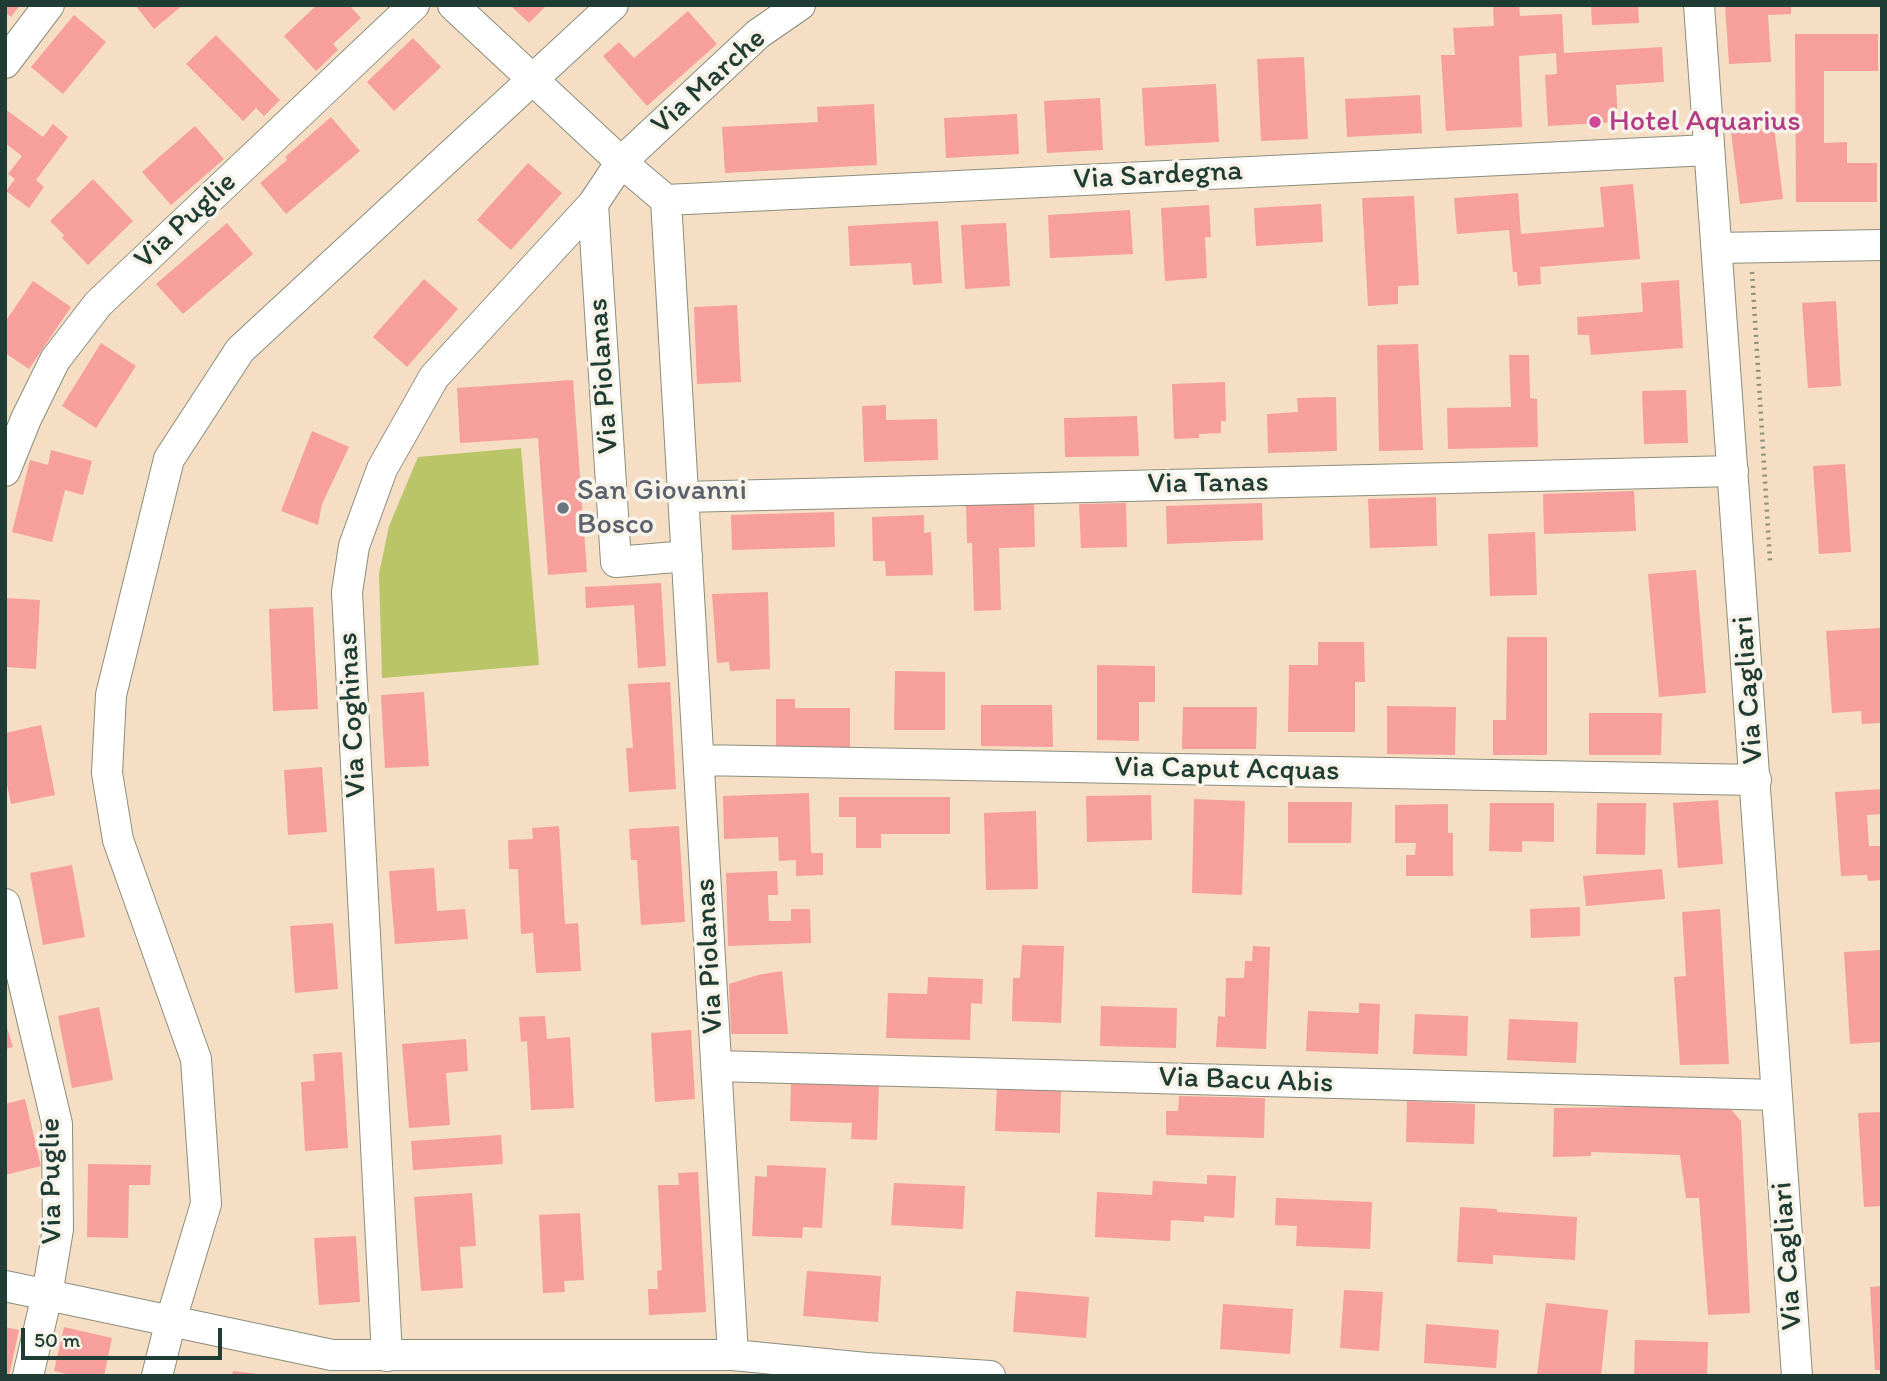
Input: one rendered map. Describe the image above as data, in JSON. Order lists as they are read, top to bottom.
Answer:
{
  "streets": {
    "street": [
      "Via Marche",
      "Via Sardegna",
      "Via Puglie",
      "Via Piolanas",
      "Via Tanas",
      "Via Cagliari",
      "Via Coghinas",
      "Via Caput Acquas",
      "Via Bacu Abis"
    ]
  },
  "crossings": [
    ["Via Marche", "Via Coghinas"],
    ["Via Sardegna", "Via Piolanas"],
    ["Via Sardegna", "Via Cagliari"],
    ["Via Piolanas", "Via Tanas"],
    ["Via Piolanas", "Via Coghinas"],
    ["Via Piolanas", "Via Caput Acquas"],
    ["Via Piolanas", "Via Bacu Abis"],
    ["Via Tanas", "Via Cagliari"],
    ["Via Cagliari", "Via Caput Acquas"],
    ["Via Cagliari", "Via Bacu Abis"]
  ],
  "places": ["Hotel Aquarius", "San Giovanni Bosco"],
  "scale_bar": "50 m"
}
